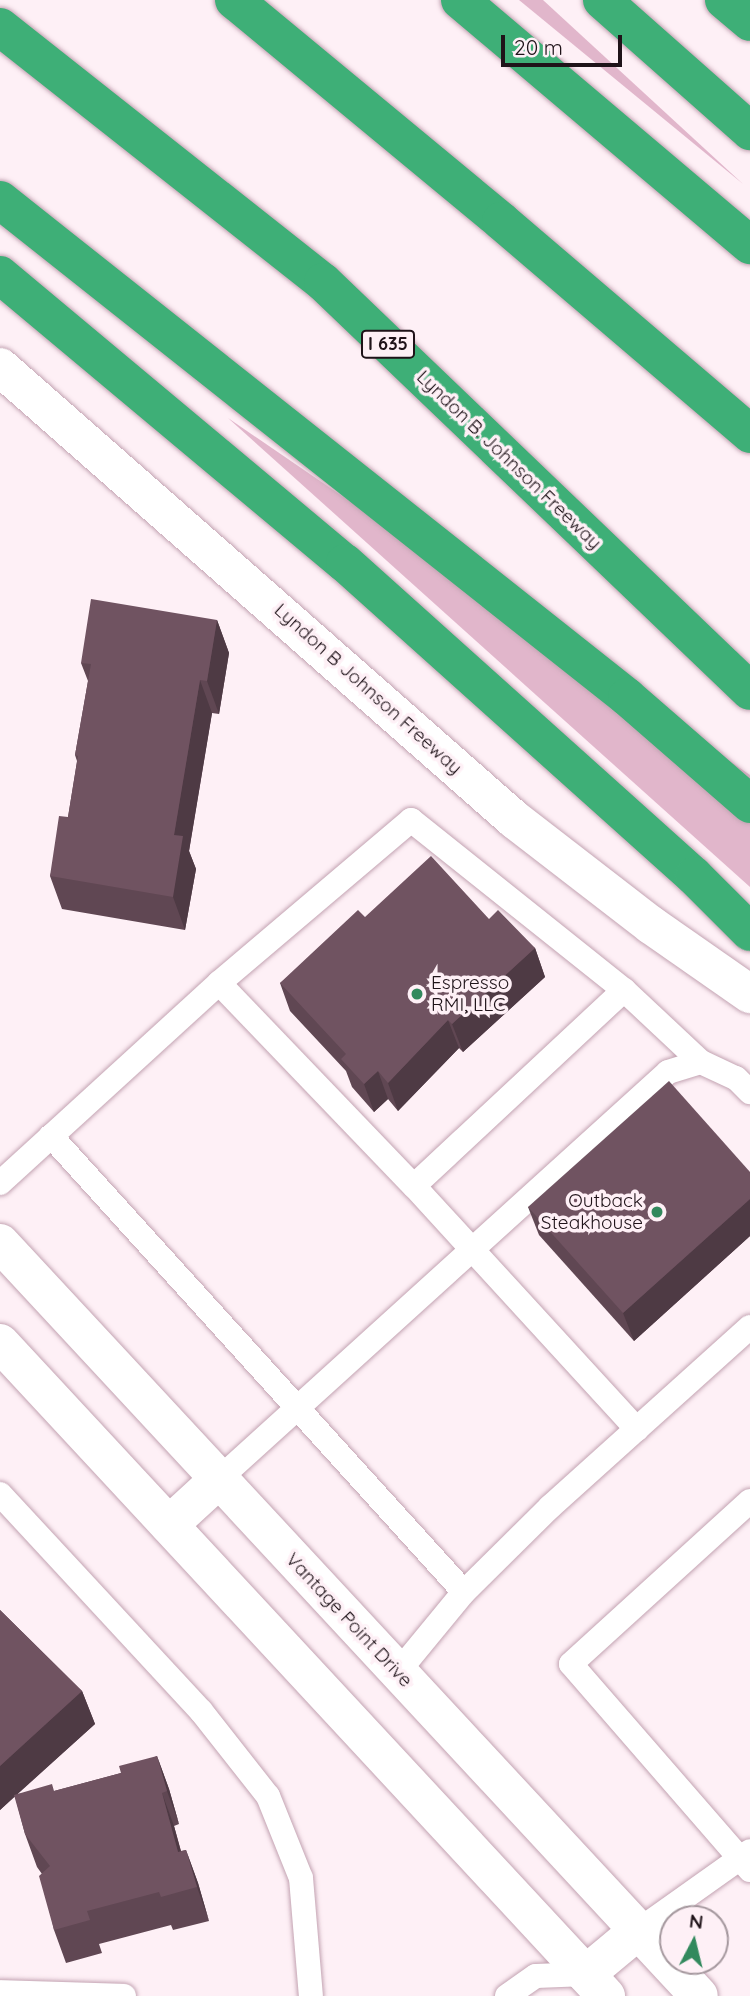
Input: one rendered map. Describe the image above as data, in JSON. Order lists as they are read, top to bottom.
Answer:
{
  "streets": {
    "highway": ["I 635", "Lyndon B. Johnson Freeway"],
    "street": ["Lyndon B Johnson Freeway", "Vantage Point Drive"]
  },
  "places": ["Espresso RMI, LLC", "Outback Steakhouse"],
  "scale_bar": "20 m",
  "north": "top"
}
